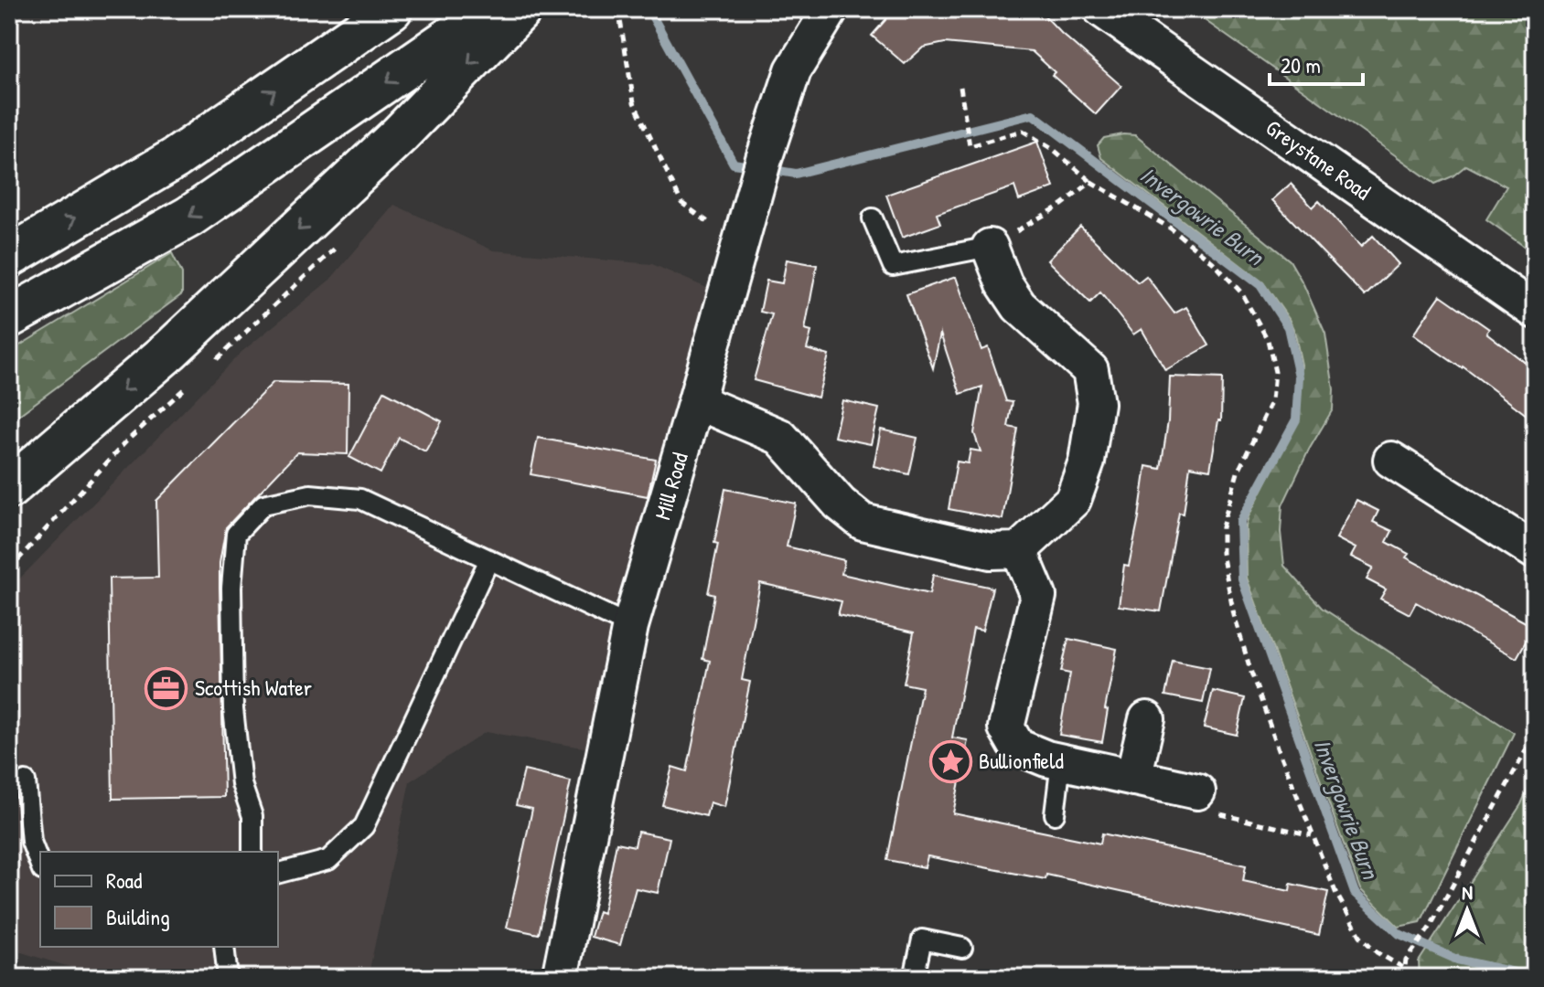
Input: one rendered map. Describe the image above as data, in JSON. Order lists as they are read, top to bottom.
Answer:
{
  "streets": {
    "street": ["Greystane Road", "Mill Road"]
  },
  "water": ["Invergowrie Burn"],
  "places": {
    "office": ["Scottish Water"],
    "place": ["Bullionfield"]
  },
  "legend": ["Road", "Building"],
  "scale_bar": "20 m",
  "north": "top"
}
